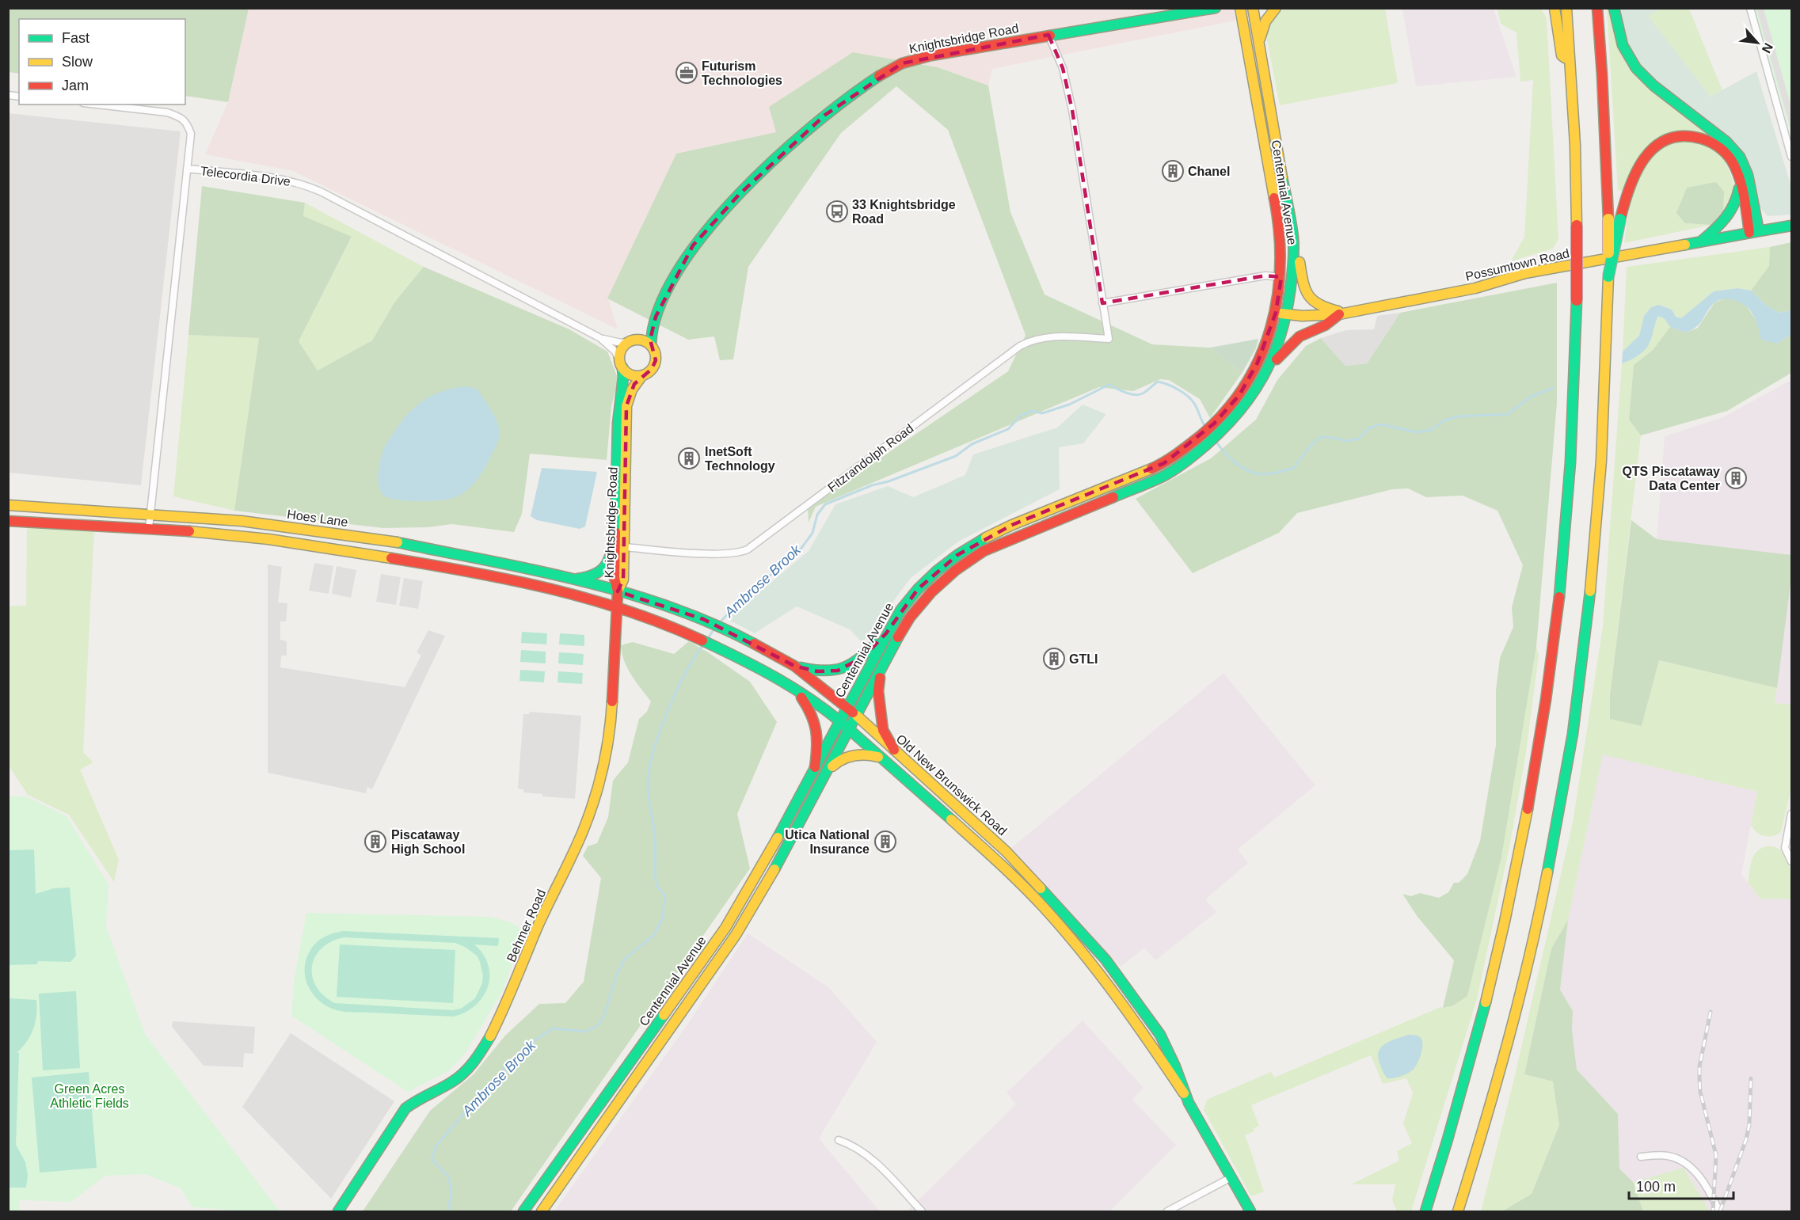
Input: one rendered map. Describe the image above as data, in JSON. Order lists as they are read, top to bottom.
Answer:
{
  "streets": {
    "main road": [
      "Knightsbridge Road",
      "Centennial Avenue",
      "Possumtown Road",
      "Hoes Lane",
      "Old New Brunswick Road",
      "Behmer Road"
    ],
    "street": ["Telecordia Drive", "Fitzrandolph Road"]
  },
  "crossings": [
    ["Knightsbridge Road", "Telecordia Drive"],
    ["Knightsbridge Road", "Fitzrandolph Road"],
    ["Knightsbridge Road", "Hoes Lane"],
    ["Knightsbridge Road", "Old New Brunswick Road"],
    ["Knightsbridge Road", "Behmer Road"],
    ["Telecordia Drive", "Hoes Lane"],
    ["Centennial Avenue", "Possumtown Road"],
    ["Centennial Avenue", "Old New Brunswick Road"],
    ["Hoes Lane", "Old New Brunswick Road"],
    ["Hoes Lane", "Behmer Road"],
    ["Old New Brunswick Road", "Behmer Road"]
  ],
  "water": ["Ambrose Brook"],
  "parks": ["Green Acres Athletic Fields"],
  "places": {
    "office": ["Futurism Technologies"],
    "building": [
      "Chanel",
      "InetSoft Technology",
      "QTS Piscataway Data Center",
      "GTLI",
      "Piscataway High School",
      "Utica National Insurance"
    ],
    "bus stop": ["33 Knightsbridge Road"]
  },
  "legend": ["Fast", "Slow", "Jam"],
  "scale_bar": "100 m",
  "north": "bottom right"
}
